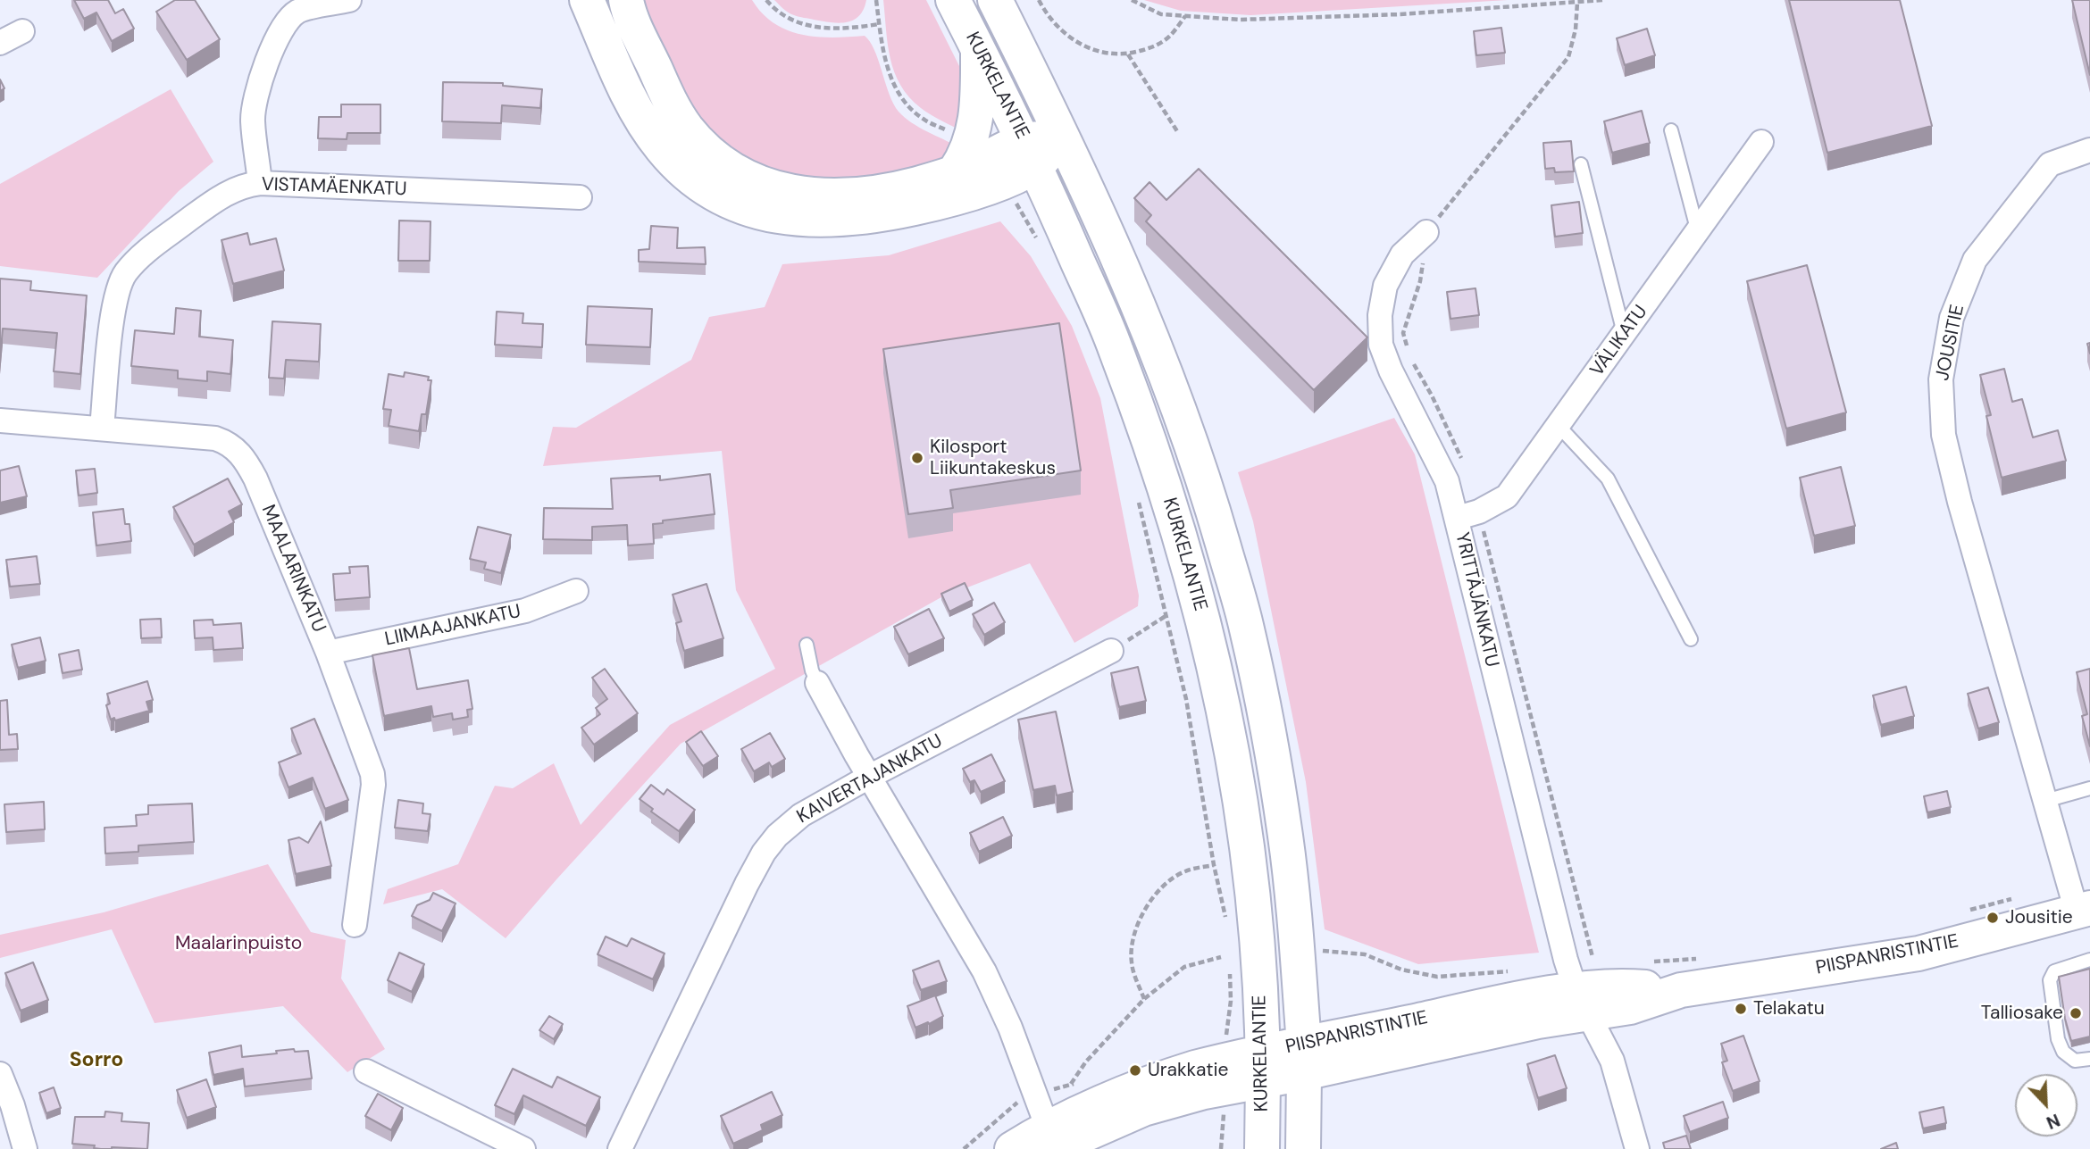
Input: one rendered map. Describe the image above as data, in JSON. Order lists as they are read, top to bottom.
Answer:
{
  "streets": {
    "main road": ["KURKELANTIE", "PIISPANRISTINTIE"],
    "street": [
      "VISTAMÄENKATU",
      "VÄLIKATU",
      "JOUSITIE",
      "MAALARINKATU",
      "YRITTÄJÄNKATU",
      "LIIMAAJANKATU",
      "KAIVERTAJANKATU"
    ]
  },
  "crossings": [
    ["KURKELANTIE", "PIISPANRISTINTIE"],
    ["VISTAMÄENKATU", "MAALARINKATU"],
    ["VÄLIKATU", "YRITTÄJÄNKATU"],
    ["JOUSITIE", "PIISPANRISTINTIE"],
    ["MAALARINKATU", "LIIMAAJANKATU"],
    ["YRITTÄJÄNKATU", "PIISPANRISTINTIE"]
  ],
  "districts": ["Sorro"],
  "parks": ["Maalarinpuisto"],
  "places": [
    "Kilosport Liikuntakeskus",
    "Jousitie",
    "Telakatu",
    "Talliosake",
    "Urakkatie"
  ],
  "north": "bottom right"
}
